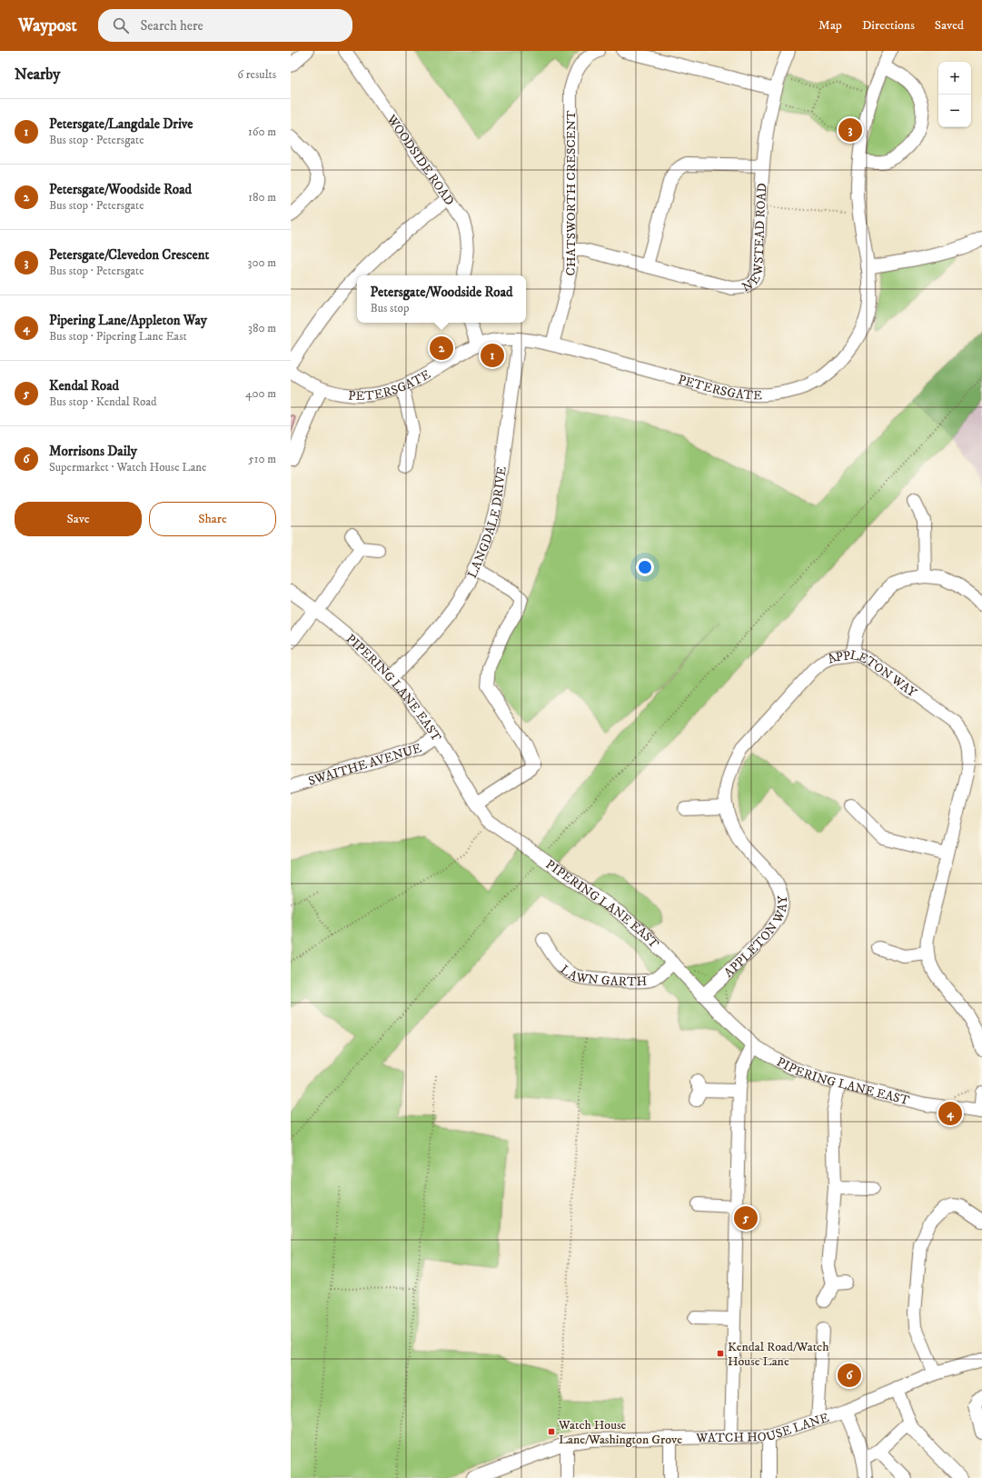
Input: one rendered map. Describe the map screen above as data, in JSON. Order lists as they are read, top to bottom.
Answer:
{
  "streets": {
    "street": [
      "WOODSIDE ROAD",
      "CHATSWORTH CRESCENT",
      "NEWSTEAD ROAD",
      "PETERSGATE",
      "LANGDALE DRIVE",
      "APPLETON WAY",
      "PIPERING LANE EAST",
      "SWAITHE AVENUE",
      "LAWN GARTH",
      "WATCH HOUSE LANE"
    ]
  },
  "crossings": [
    ["CHATSWORTH CRESCENT", "NEWSTEAD ROAD"],
    ["CHATSWORTH CRESCENT", "PETERSGATE"],
    ["PETERSGATE", "LANGDALE DRIVE"],
    ["LANGDALE DRIVE", "PIPERING LANE EAST"],
    ["APPLETON WAY", "PIPERING LANE EAST"],
    ["PIPERING LANE EAST", "SWAITHE AVENUE"],
    ["PIPERING LANE EAST", "LAWN GARTH"]
  ],
  "places": {
    "transit": ["Kendal Road/Watch House Lane", "Watch House Lane/Washington Grove"]
  },
  "page": {
    "header": "Waypost",
    "search": "Search here",
    "nav": ["Map", "Directions", "Saved"],
    "heading": ["Nearby", "6 results"],
    "map_buttons": ["+", "−"],
    "list": [
      {
        "mark": "1",
        "name": "Petersgate/Langdale Drive",
        "note": "Bus stop · Petersgate",
        "value": "160 m"
      },
      {
        "mark": "2",
        "name": "Petersgate/Woodside Road",
        "note": "Bus stop · Petersgate",
        "value": "180 m"
      },
      {
        "mark": "3",
        "name": "Petersgate/Clevedon Crescent",
        "note": "Bus stop · Petersgate",
        "value": "300 m"
      },
      {
        "mark": "4",
        "name": "Pipering Lane/Appleton Way",
        "note": "Bus stop · Pipering Lane East",
        "value": "380 m"
      },
      {
        "mark": "5",
        "name": "Kendal Road",
        "note": "Bus stop · Kendal Road",
        "value": "400 m"
      },
      {
        "mark": "6",
        "name": "Morrisons Daily",
        "note": "Supermarket · Watch House Lane",
        "value": "510 m"
      }
    ],
    "pins": [
      "3",
      "2",
      "1",
      "4",
      "5",
      "6"
    ],
    "popup": ["Petersgate/Woodside Road", "Bus stop"],
    "buttons": ["Save", "Share"]
  }
}
